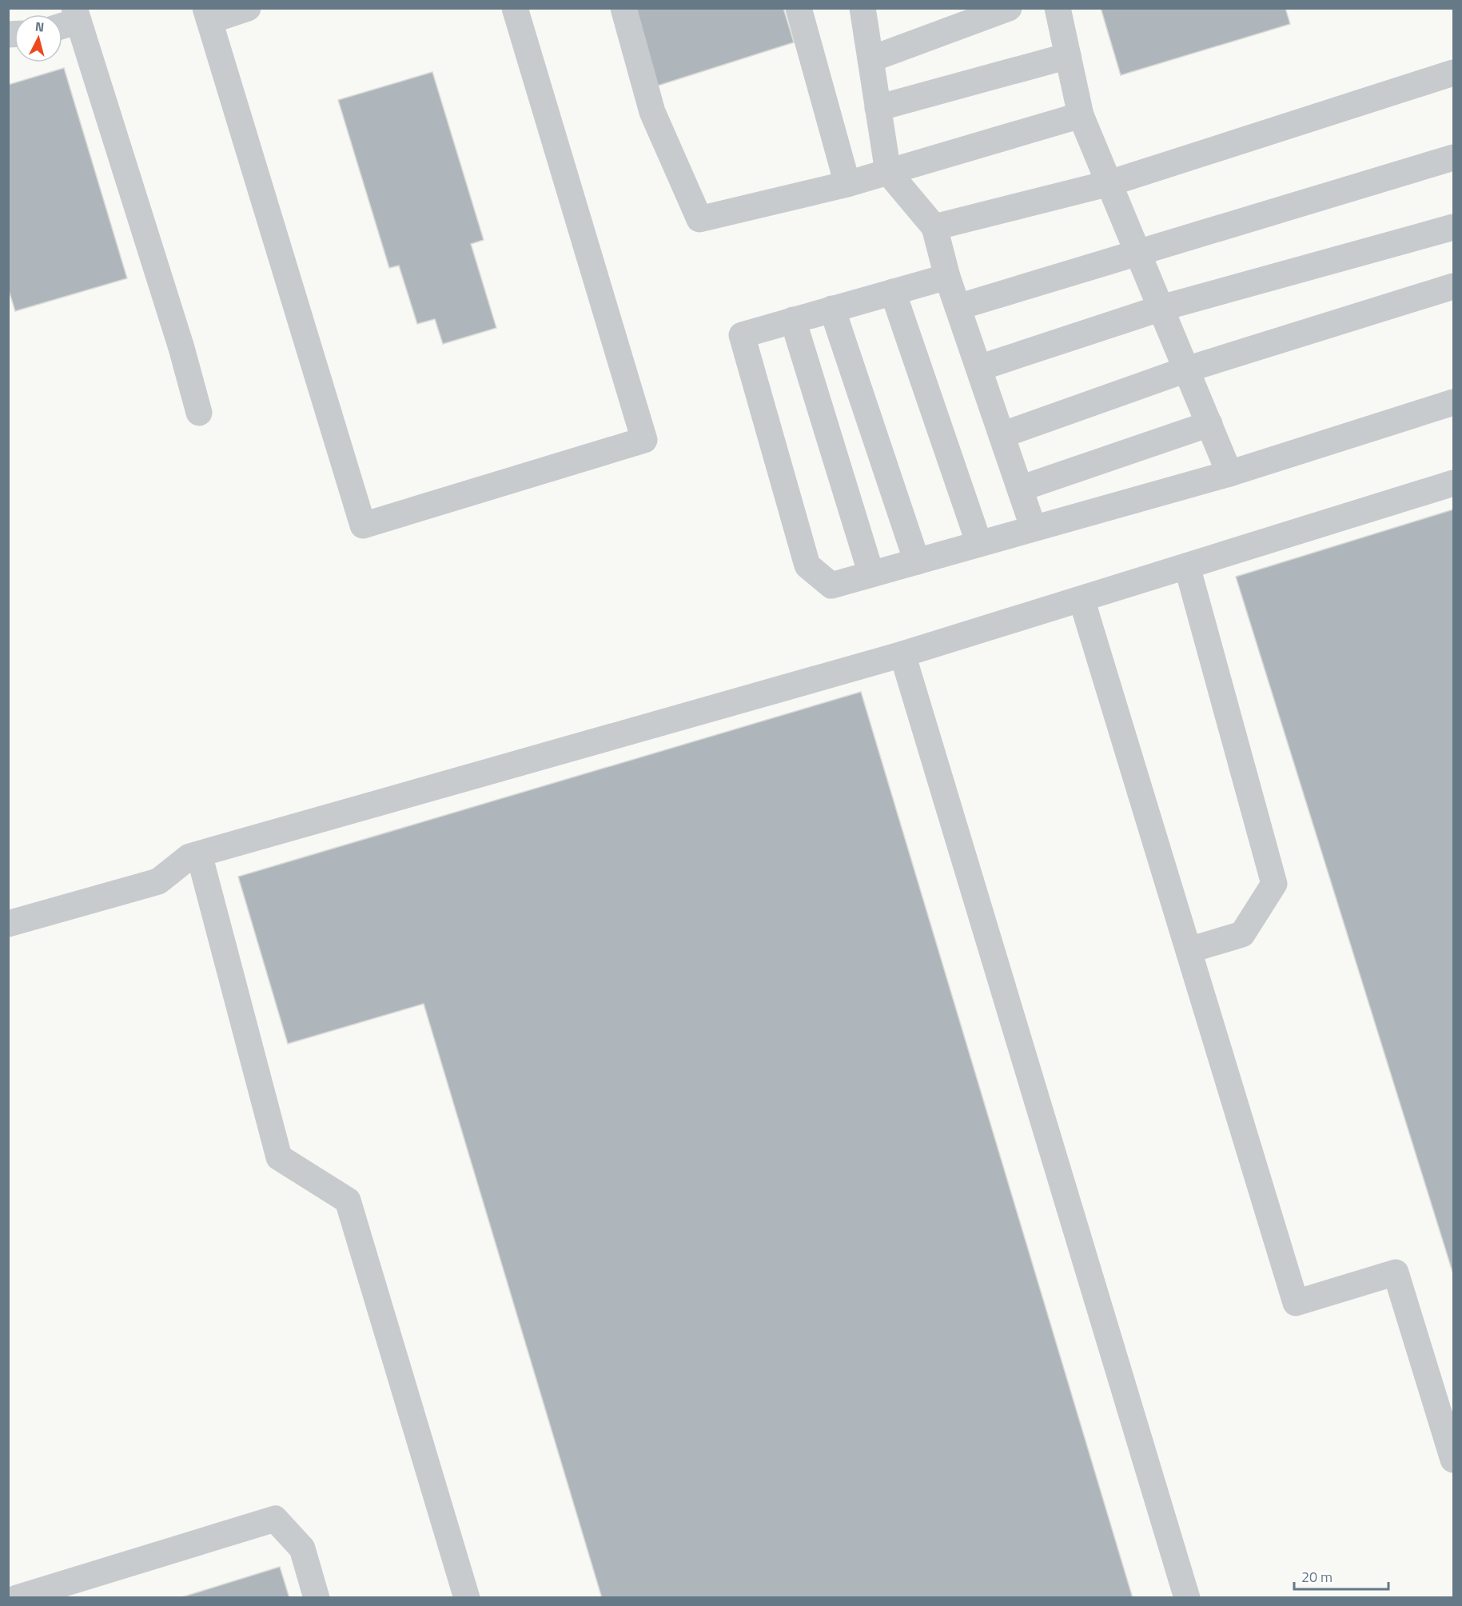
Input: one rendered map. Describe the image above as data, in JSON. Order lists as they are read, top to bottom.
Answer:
{
  "scale_bar": "20 m",
  "north": "top"
}
